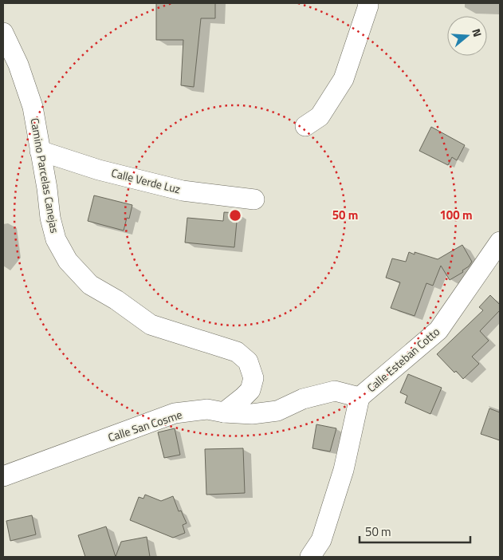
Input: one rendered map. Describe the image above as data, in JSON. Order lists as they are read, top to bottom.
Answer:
{
  "streets": {
    "street": [
      "Camino Parcelas Canejas",
      "Calle Verde Luz",
      "Calle Esteban Cotto",
      "Calle San Cosme"
    ]
  },
  "crossings": [
    ["Camino Parcelas Canejas", "Calle Verde Luz"],
    ["Camino Parcelas Canejas", "Calle San Cosme"],
    ["Calle Esteban Cotto", "Calle San Cosme"]
  ],
  "scale_bar": "50 m",
  "north": "right",
  "rings": ["50 m", "100 m"]
}
